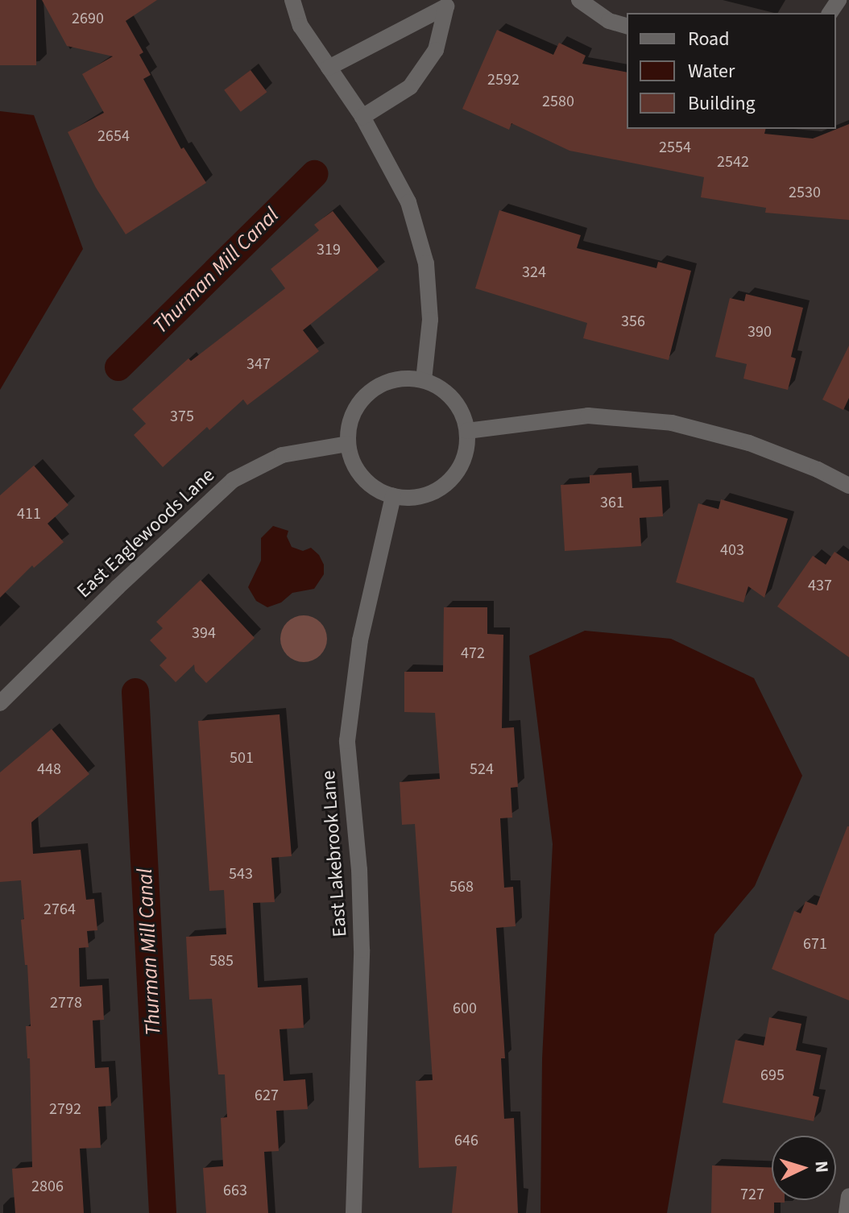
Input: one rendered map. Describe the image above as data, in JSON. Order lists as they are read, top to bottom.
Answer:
{
  "streets": {
    "street": ["East Eaglewoods Lane", "East Lakebrook Lane"]
  },
  "crossings": [
    ["East Eaglewoods Lane", "East Lakebrook Lane"]
  ],
  "water": ["Thurman Mill Canal"],
  "house_numbers": [
    "2690",
    "2592",
    "2580",
    "2654",
    "2554",
    "2542",
    "2530",
    "319",
    "324",
    "356",
    "390",
    "347",
    "375",
    "361",
    "411",
    "403",
    "437",
    "394",
    "472",
    "501",
    "448",
    "524",
    "543",
    "568",
    "2764",
    "671",
    "585",
    "2778",
    "600",
    "695",
    "627",
    "2792",
    "646",
    "2806",
    "663",
    "727"
  ],
  "legend": ["Road", "Water", "Building"],
  "north": "right"
}
